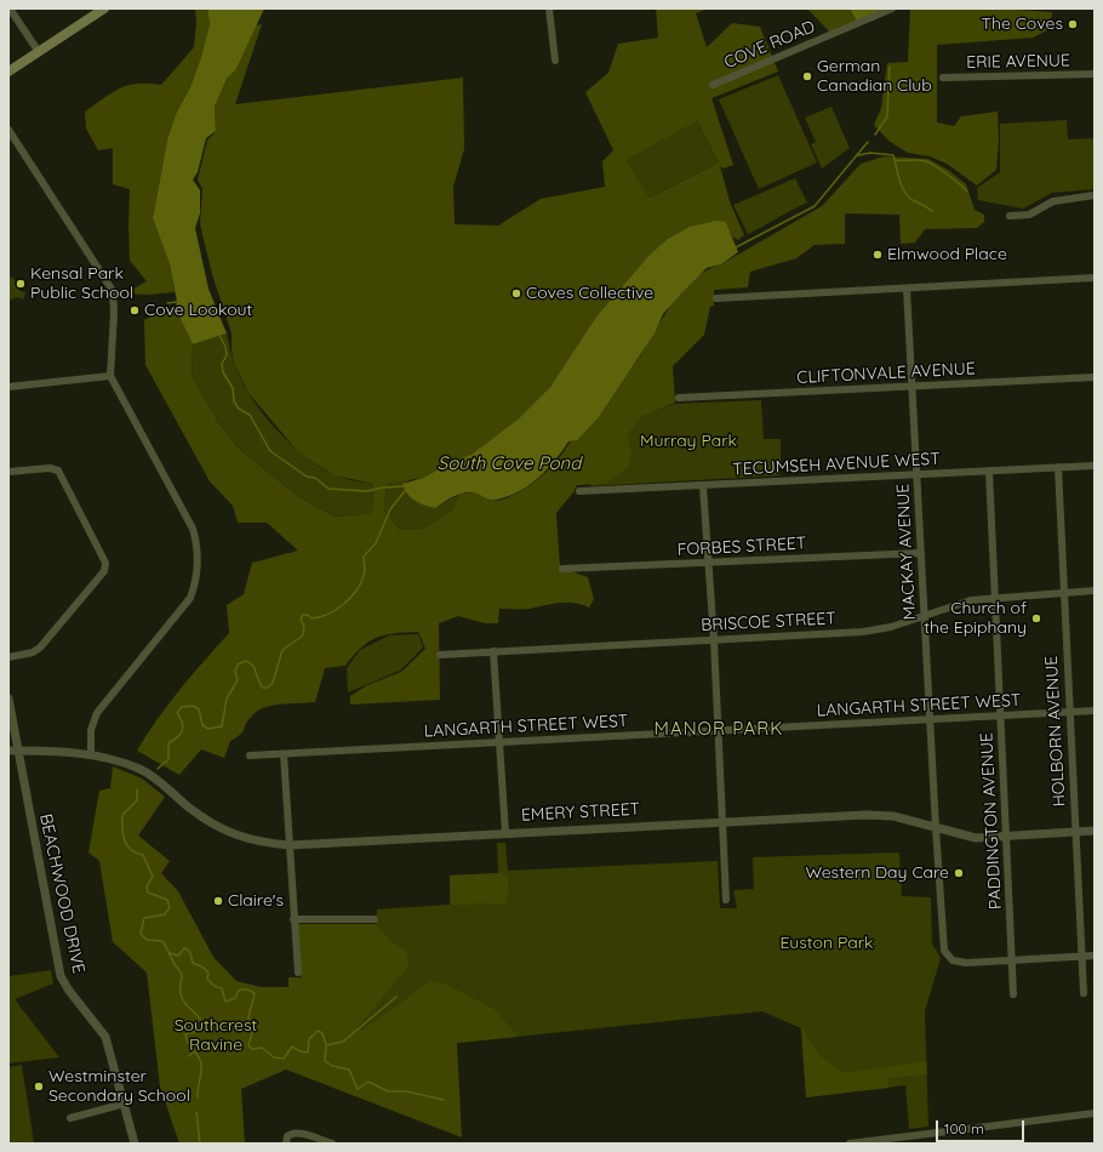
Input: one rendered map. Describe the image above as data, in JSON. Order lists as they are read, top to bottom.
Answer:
{
  "streets": {
    "street": [
      "COVE ROAD",
      "ERIE AVENUE",
      "CLIFTONVALE AVENUE",
      "TECUMSEH AVENUE WEST",
      "FORBES STREET",
      "MACKAY AVENUE",
      "BRISCOE STREET",
      "LANGARTH STREET WEST",
      "HOLBORN AVENUE",
      "EMERY STREET",
      "PADDINGTON AVENUE",
      "BEACHWOOD DRIVE"
    ]
  },
  "crossings": [
    ["CLIFTONVALE AVENUE", "MACKAY AVENUE"],
    ["TECUMSEH AVENUE WEST", "MACKAY AVENUE"],
    ["TECUMSEH AVENUE WEST", "HOLBORN AVENUE"],
    ["TECUMSEH AVENUE WEST", "PADDINGTON AVENUE"],
    ["FORBES STREET", "MACKAY AVENUE"],
    ["MACKAY AVENUE", "BRISCOE STREET"],
    ["MACKAY AVENUE", "LANGARTH STREET WEST"],
    ["MACKAY AVENUE", "HOLBORN AVENUE"],
    ["MACKAY AVENUE", "EMERY STREET"],
    ["MACKAY AVENUE", "PADDINGTON AVENUE"],
    ["BRISCOE STREET", "HOLBORN AVENUE"],
    ["BRISCOE STREET", "PADDINGTON AVENUE"],
    ["LANGARTH STREET WEST", "HOLBORN AVENUE"],
    ["LANGARTH STREET WEST", "PADDINGTON AVENUE"],
    ["HOLBORN AVENUE", "EMERY STREET"],
    ["EMERY STREET", "PADDINGTON AVENUE"],
    ["EMERY STREET", "BEACHWOOD DRIVE"]
  ],
  "districts": ["MANOR PARK"],
  "water": ["South Cove Pond"],
  "parks": ["Murray Park", "Euston Park", "Southcrest Ravine"],
  "places": [
    "The Coves",
    "German Canadian Club",
    "Elmwood Place",
    "Kensal Park Public School",
    "Coves Collective",
    "Cove Lookout",
    "Church of the Epiphany",
    "Western Day Care",
    "Claire's",
    "Westminster Secondary School"
  ],
  "scale_bar": "100 m"
}
